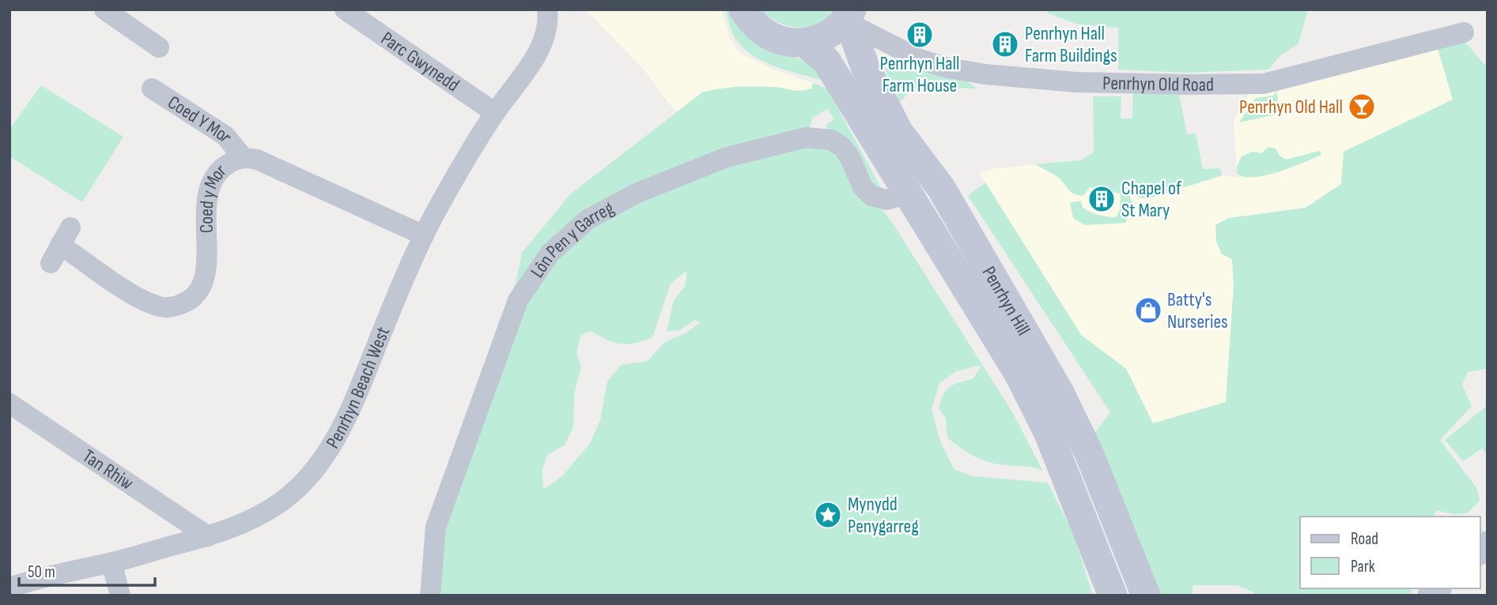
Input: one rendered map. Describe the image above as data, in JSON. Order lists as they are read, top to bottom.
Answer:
{
  "streets": {
    "main road": ["Penrhyn Hill"],
    "street": [
      "Parc Gwynedd",
      "Penrhyn Old Road",
      "Coed Y Mor",
      "Coed y Mor",
      "Lôn Pen y Garreg",
      "Penrhyn Beach West",
      "Tan Rhiw"
    ]
  },
  "crossings": [
    ["Parc Gwynedd", "Penrhyn Beach West"],
    ["Penrhyn Old Road", "Penrhyn Hill"],
    ["Coed Y Mor", "Coed y Mor"],
    ["Coed y Mor", "Penrhyn Beach West"],
    ["Lôn Pen y Garreg", "Penrhyn Hill"],
    ["Penrhyn Beach West", "Tan Rhiw"]
  ],
  "places": {
    "building": ["Penrhyn Hall Farm House", "Penrhyn Hall Farm Buildings", "Chapel of St Mary"],
    "bar": ["Penrhyn Old Hall"],
    "shop": ["Batty's Nurseries"],
    "place": ["Mynydd Penygarreg"]
  },
  "legend": ["Road", "Park"],
  "scale_bar": "50 m"
}
